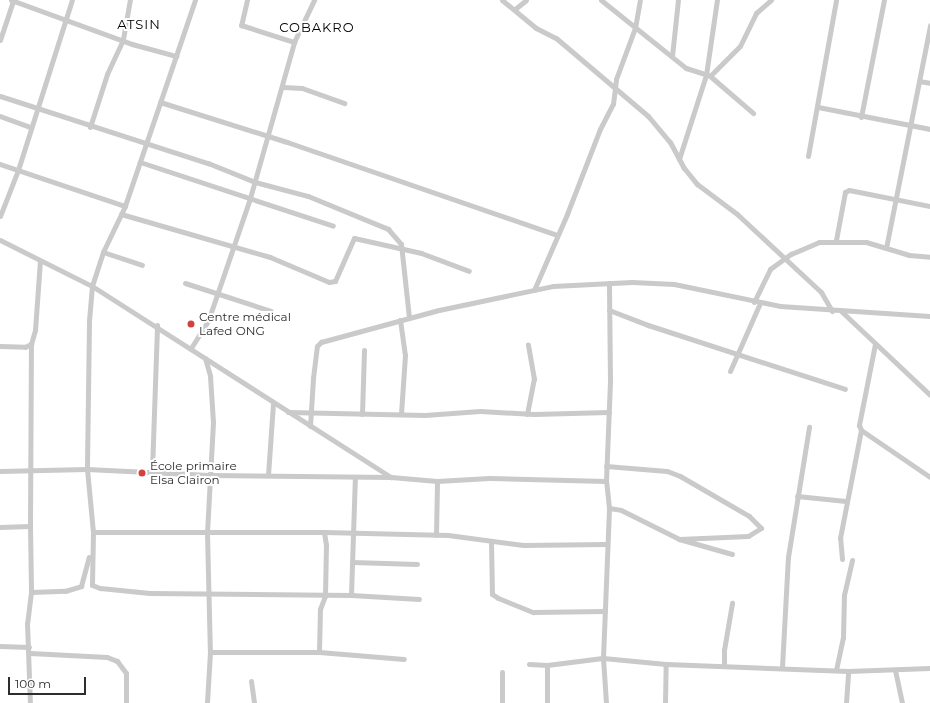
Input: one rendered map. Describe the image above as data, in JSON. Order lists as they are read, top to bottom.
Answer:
{
  "districts": ["ATSIN", "COBAKRO"],
  "places": ["Centre médical Lafed ONG", "École primaire Elsa Clairon"],
  "scale_bar": "100 m"
}
